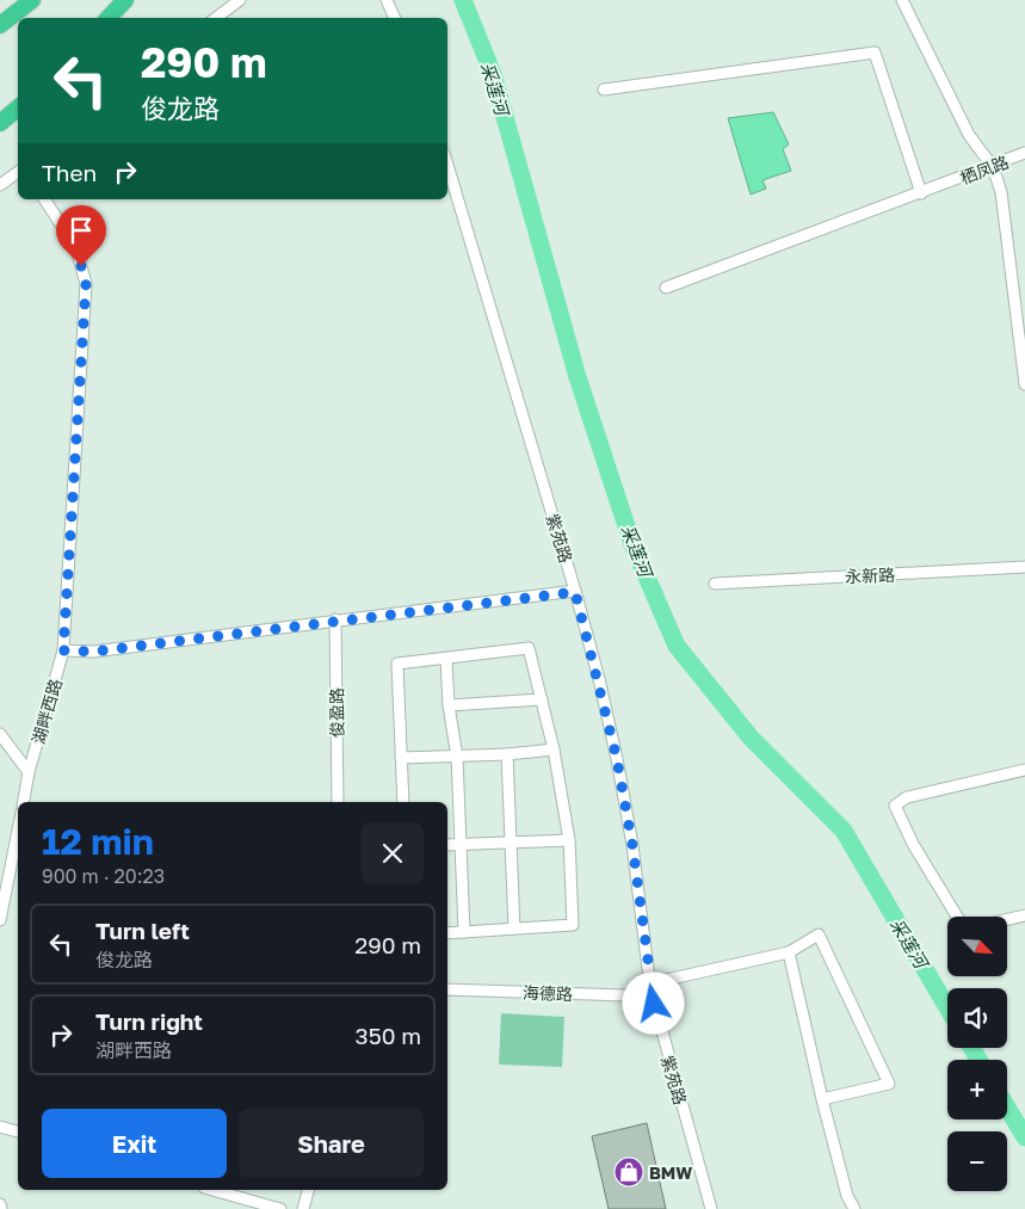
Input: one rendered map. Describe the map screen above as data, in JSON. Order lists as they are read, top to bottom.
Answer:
{
  "streets": {
    "street": [
      "栖凤路",
      "紫苑路",
      "永新路",
      "湖畔西路",
      "俊盈路",
      "海德路"
    ]
  },
  "crossings": [
    ["紫苑路", "海德路"]
  ],
  "water": ["采莲河"],
  "places": {
    "shop": ["BMW"]
  },
  "north": "bottom right",
  "page": {
    "turn": ["290 m", "俊龙路"],
    "then": "Then",
    "heading": ["12 min", "900 m · 20:23"],
    "list": [
      {
        "name": "Turn left",
        "note": "俊龙路",
        "value": "290 m"
      },
      {
        "name": "Turn right",
        "note": "湖畔西路",
        "value": "350 m"
      }
    ],
    "map_buttons": ["+", "−"],
    "buttons": ["Exit", "Share"]
  }
}
